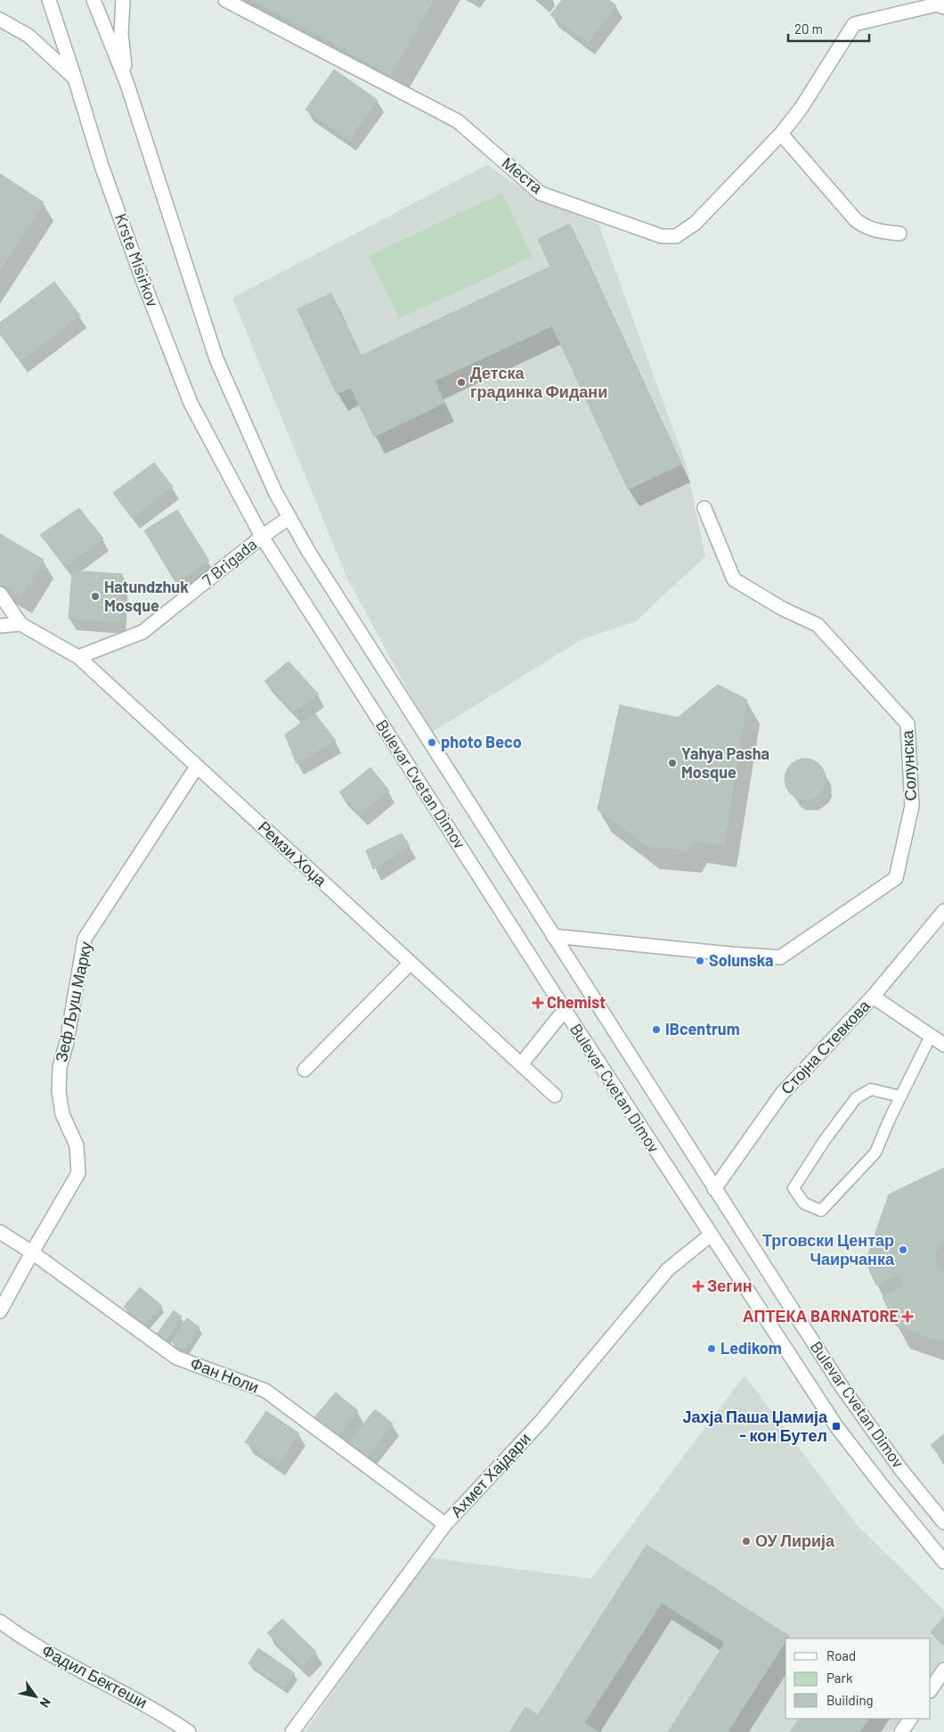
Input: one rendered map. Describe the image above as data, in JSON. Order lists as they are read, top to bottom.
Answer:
{
  "streets": {
    "street": [
      "Места",
      "Krste Misirkov",
      "7 Brigada",
      "Солунска",
      "Bulevar Cvetan Dimov",
      "Ремзи Хоџа",
      "Зеф Љуш Марку",
      "Стојна Стевкова",
      "Фан Ноли",
      "Ахмет Хајдари",
      "Фадил Бектеши"
    ]
  },
  "crossings": [
    ["Krste Misirkov", "Bulevar Cvetan Dimov"],
    ["7 Brigada", "Bulevar Cvetan Dimov"],
    ["7 Brigada", "Ремзи Хоџа"],
    ["Солунска", "Bulevar Cvetan Dimov"],
    ["Bulevar Cvetan Dimov", "Стојна Стевкова"],
    ["Bulevar Cvetan Dimov", "Ахмет Хајдари"],
    ["Ремзи Хоџа", "Зеф Љуш Марку"],
    ["Зеф Љуш Марку", "Фан Ноли"],
    ["Фан Ноли", "Ахмет Хајдари"]
  ],
  "places": {
    "other": [
      "Детска градинка Фидани",
      "Hatundzhuk Mosque",
      "photo Beco",
      "Yahya Pasha Mosque",
      "Solunska",
      "IBcentrum",
      "Трговски Центар Чаирчанка",
      "Ledikom",
      "ОУ Лирија"
    ],
    "health": ["Chemist", "Зегин", "АПТЕКА BARNATORE"],
    "transit": ["Јахја Паша Џамија - кон Бутел"]
  },
  "legend": ["Road", "Park", "Building"],
  "scale_bar": "20 m",
  "north": "bottom right"
}
